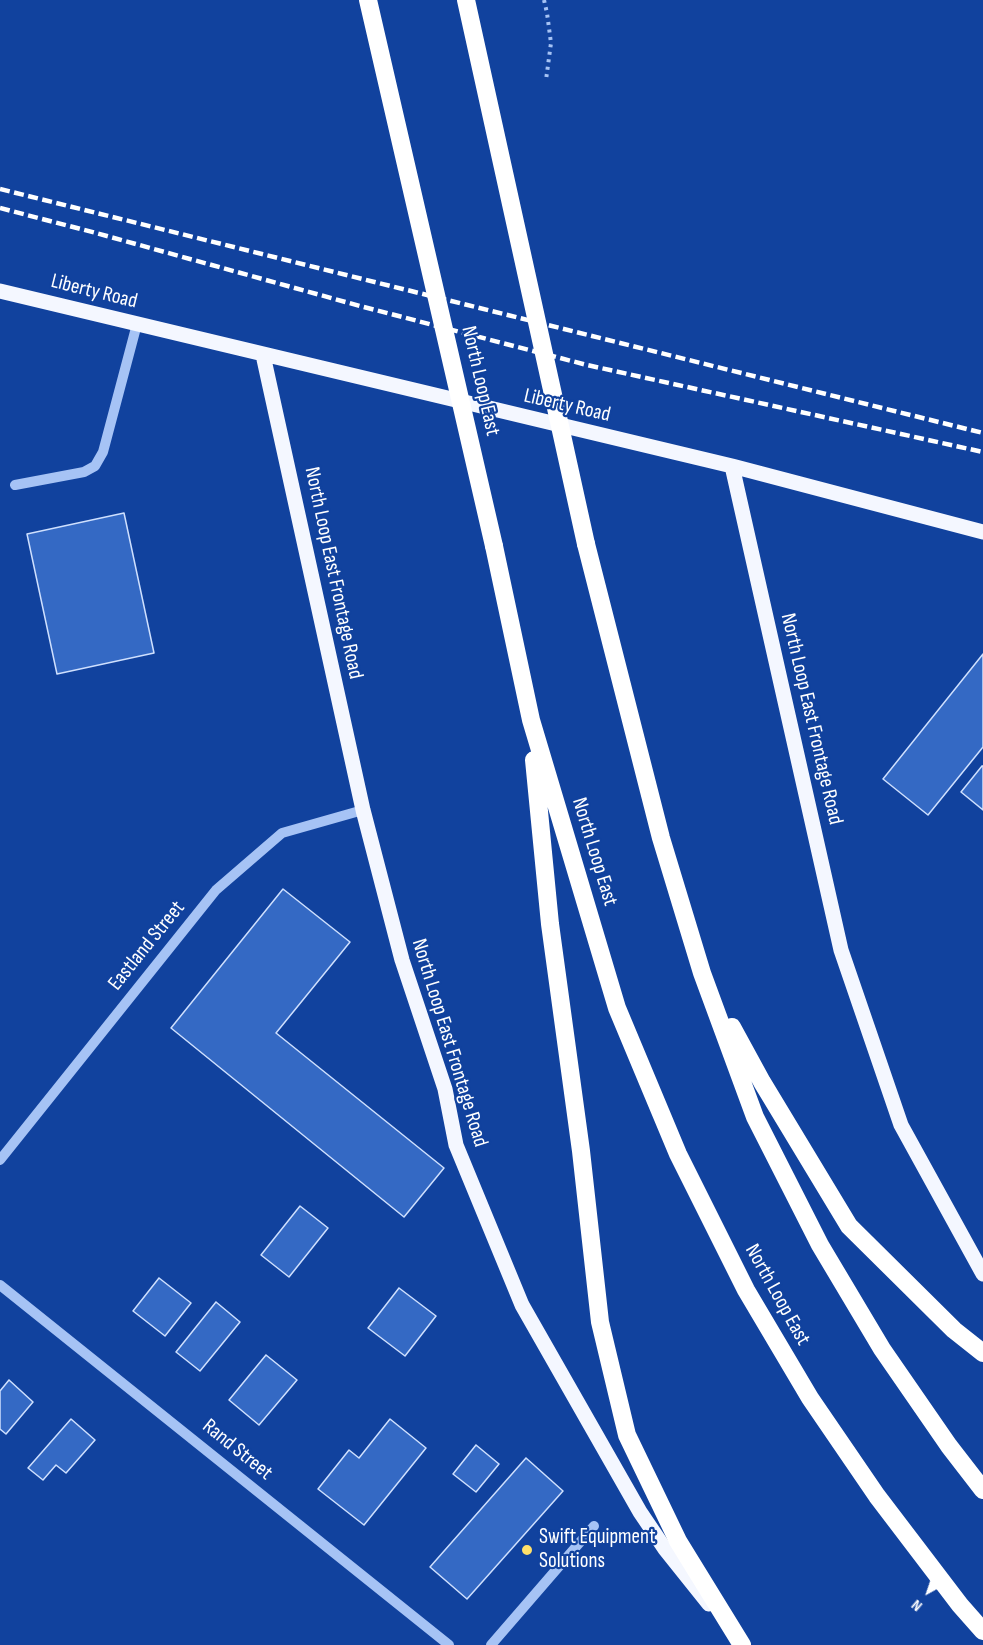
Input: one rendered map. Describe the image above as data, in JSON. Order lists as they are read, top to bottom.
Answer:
{
  "streets": {
    "highway": ["North Loop East"],
    "main road": ["Liberty Road", "North Loop East Frontage Road"],
    "street": ["Eastland Street", "Rand Street"]
  },
  "crossings": [
    ["Liberty Road", "North Loop East Frontage Road"],
    ["North Loop East Frontage Road", "Eastland Street"]
  ],
  "places": ["Swift Equipment Solutions"],
  "north": "bottom left"
}
